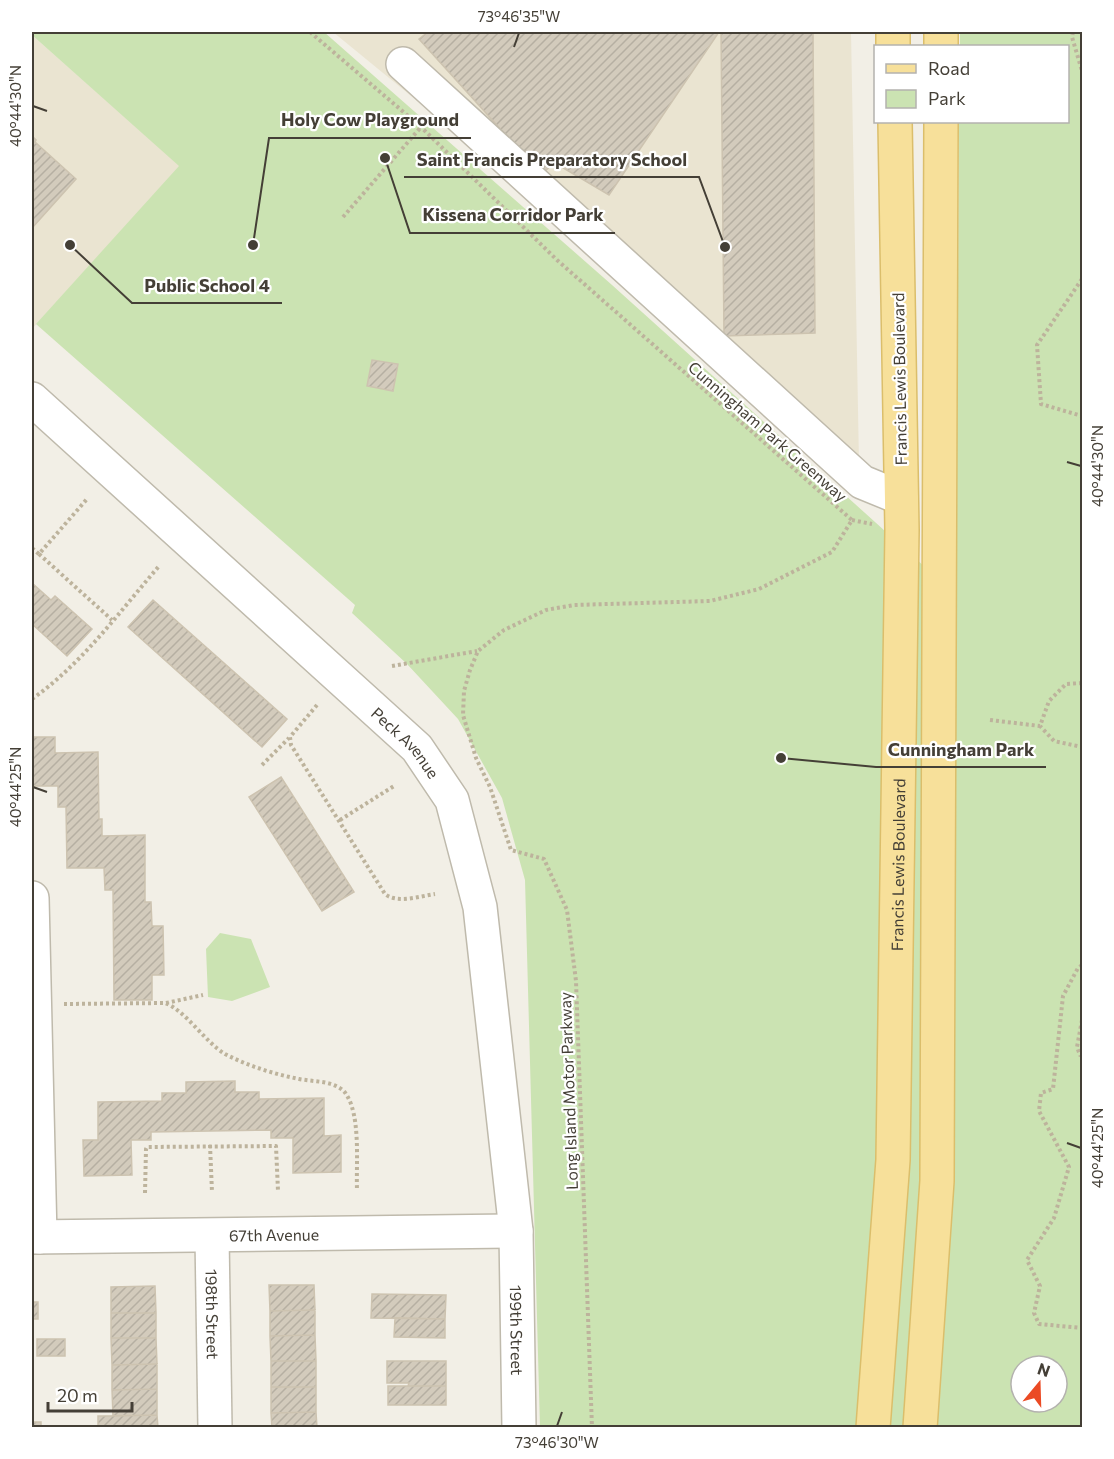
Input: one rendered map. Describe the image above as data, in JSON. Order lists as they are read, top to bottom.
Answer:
{
  "streets": {
    "main road": ["Francis Lewis Boulevard"],
    "street": [
      "Peck Avenue",
      "67th Avenue",
      "198th Street",
      "199th Street"
    ],
    "path": ["Cunningham Park Greenway", "Long Island Motor Parkway"]
  },
  "crossings": [
    ["Cunningham Park Greenway", "Long Island Motor Parkway"],
    ["Peck Avenue", "67th Avenue"],
    ["Peck Avenue", "199th Street"],
    ["67th Avenue", "198th Street"],
    ["67th Avenue", "199th Street"]
  ],
  "places": [
    "Kissena Corridor Park",
    "Public School 4",
    "Holy Cow Playground",
    "Saint Francis Preparatory School",
    "Cunningham Park"
  ],
  "legend": ["Road", "Park"],
  "scale_bar": "20 m",
  "north": "top",
  "coordinates": [
    "73°46'35\"W",
    "40°44'30\"N",
    "40°44'25\"N",
    "73°46'30\"W"
  ]
}
